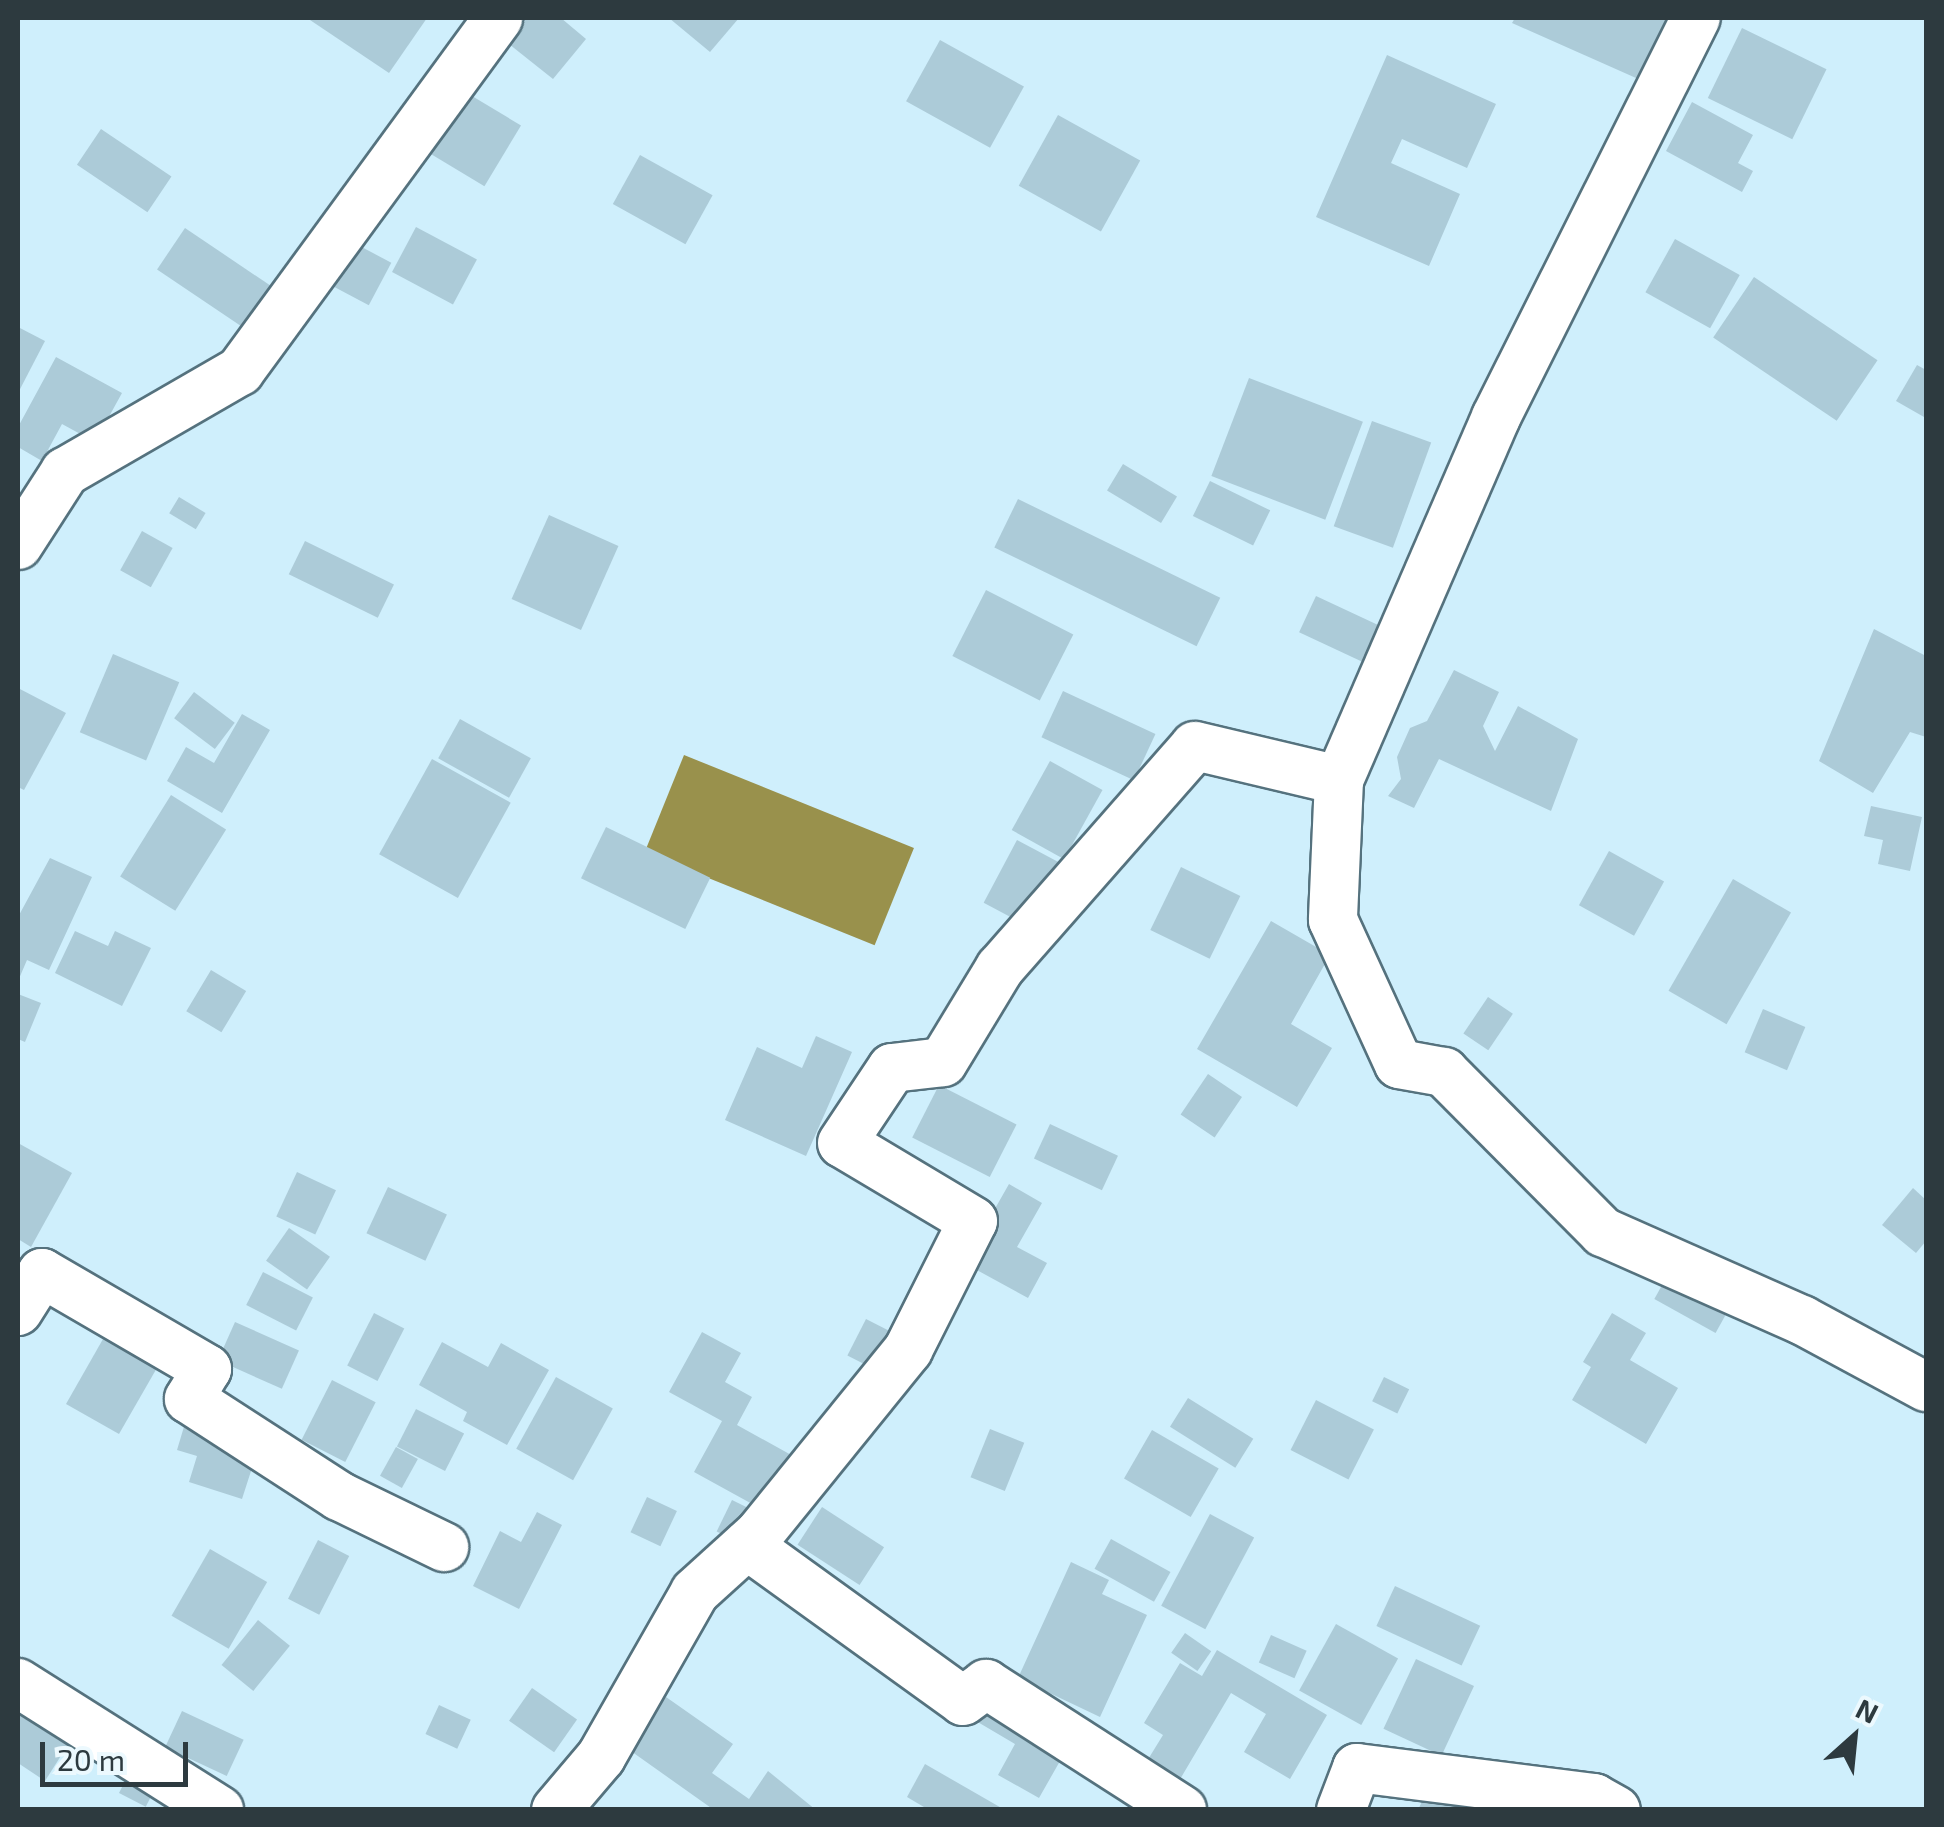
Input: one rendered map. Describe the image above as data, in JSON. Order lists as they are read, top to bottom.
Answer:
{
  "scale_bar": "20 m",
  "north": "top right"
}
